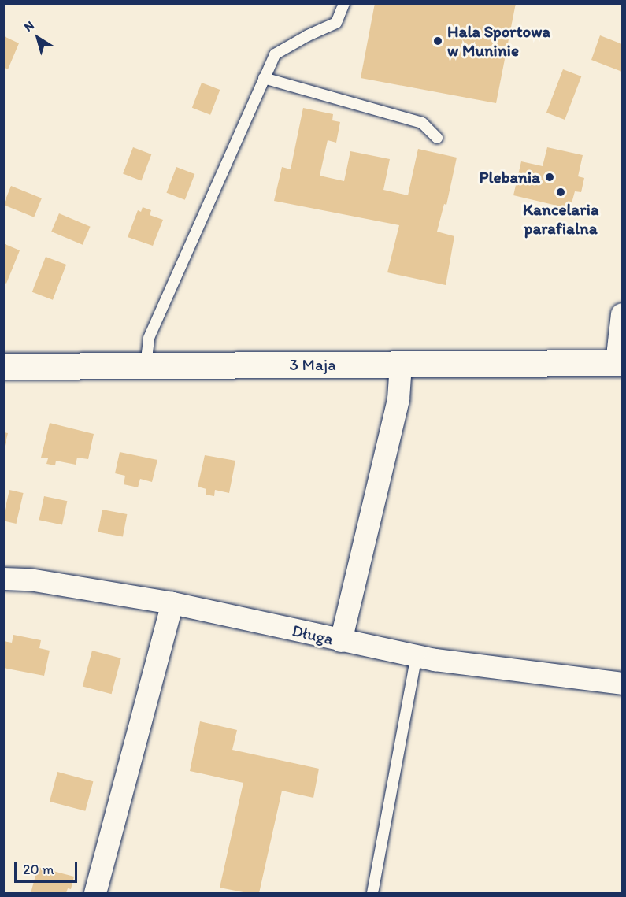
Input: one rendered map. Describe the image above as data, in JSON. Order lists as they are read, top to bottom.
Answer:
{
  "streets": {
    "street": ["3 Maja", "Długa"]
  },
  "places": ["Hala Sportowa w Muninie", "Plebania", "Kancelaria parafialna"],
  "scale_bar": "20 m",
  "north": "top left"
}
